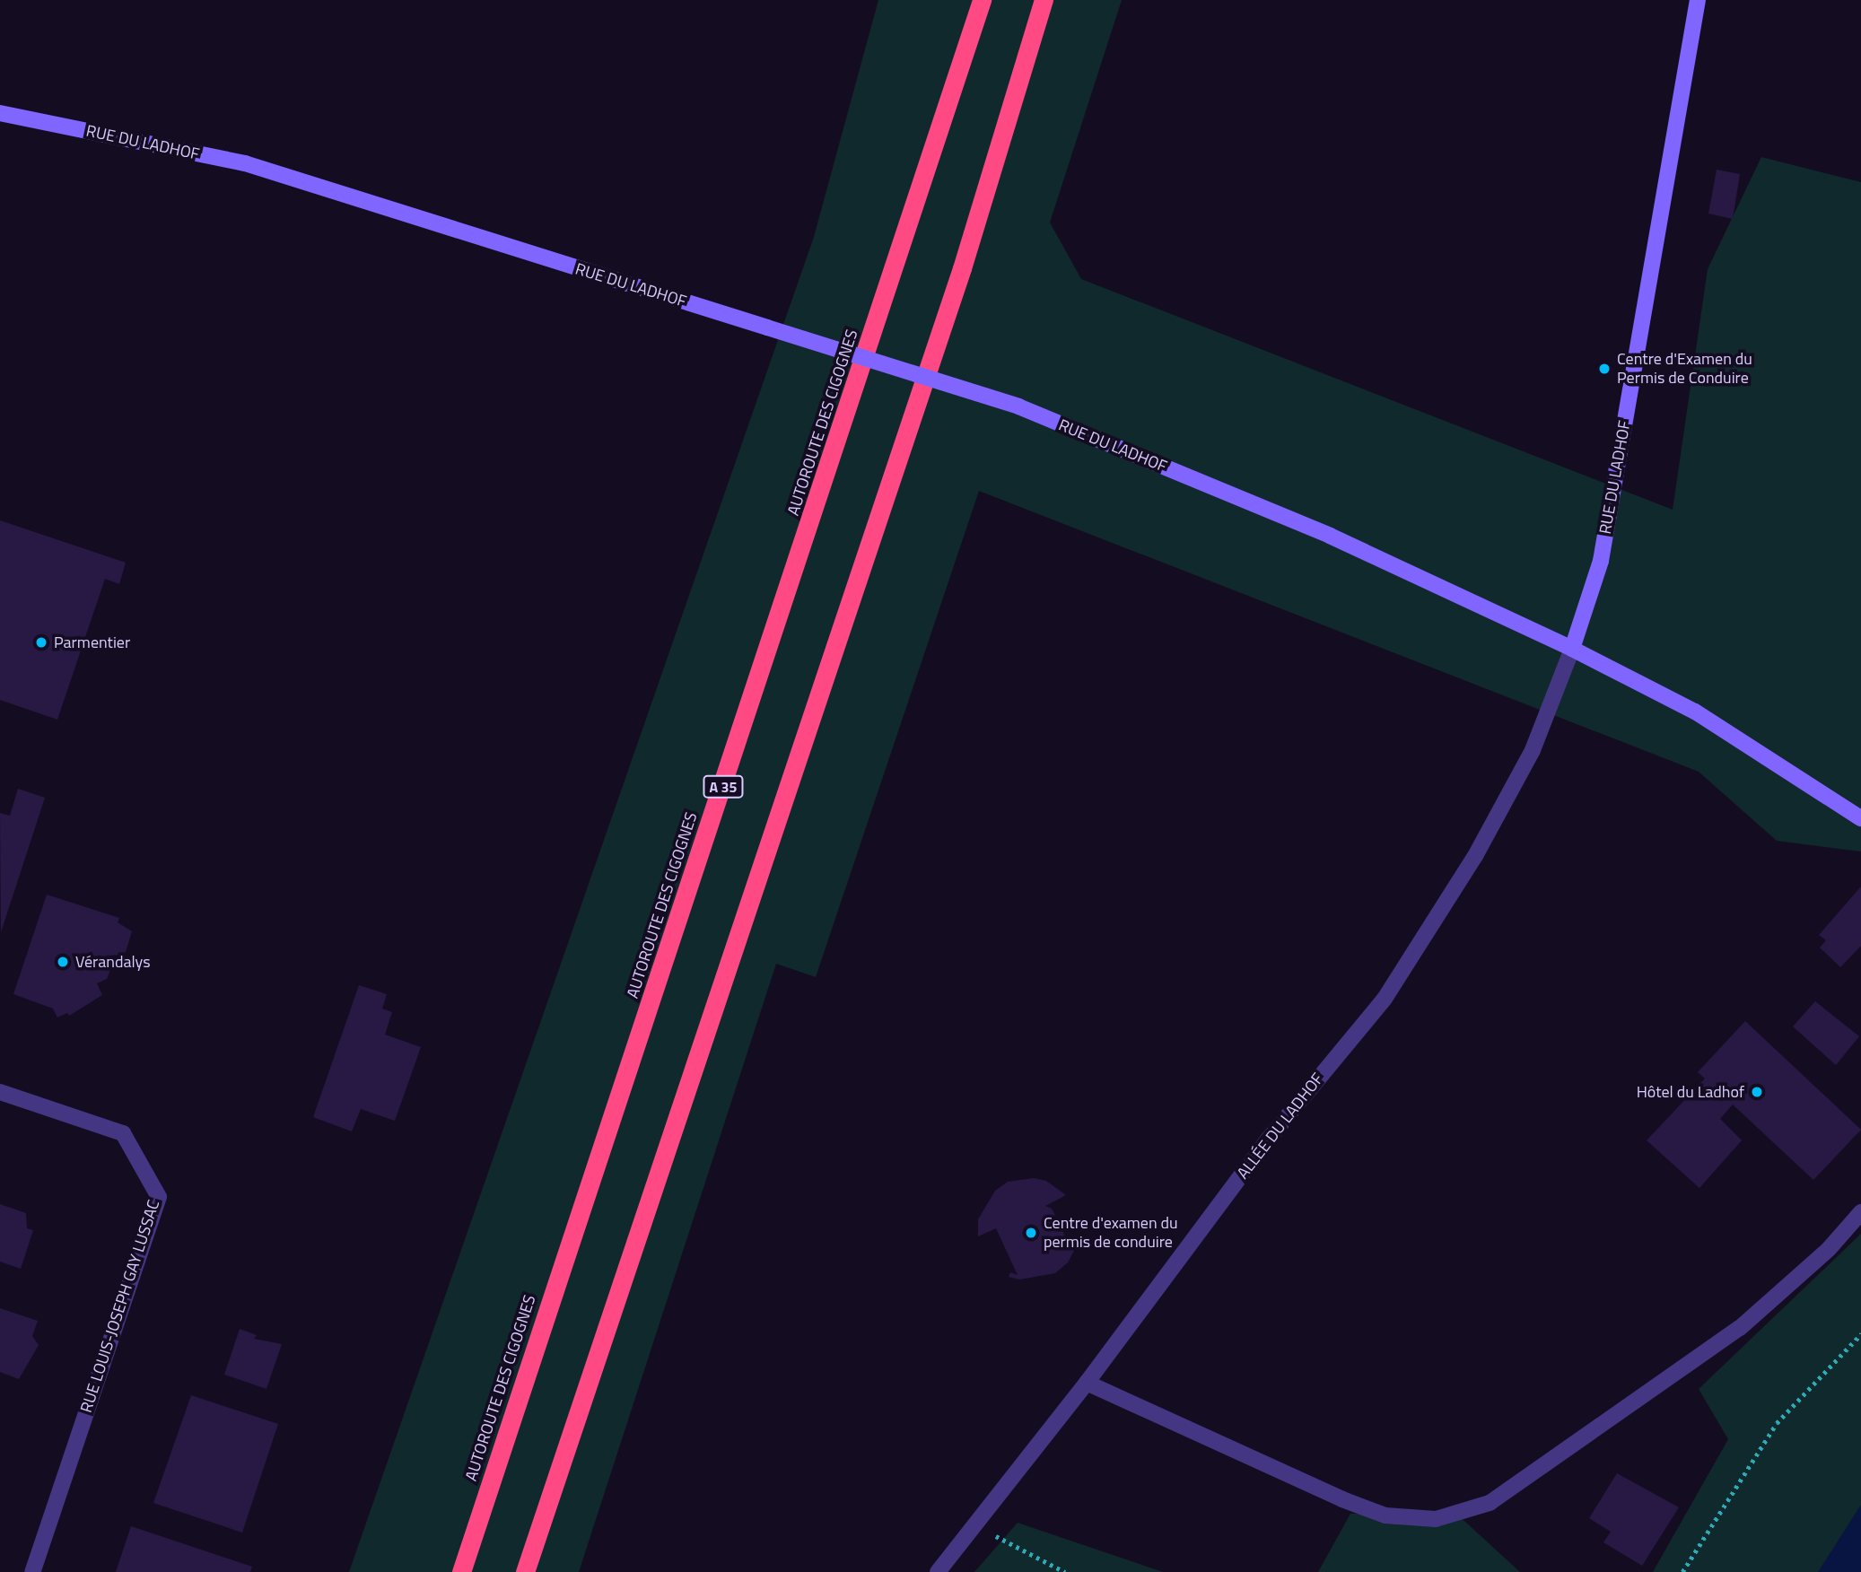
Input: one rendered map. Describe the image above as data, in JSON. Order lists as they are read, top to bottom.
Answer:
{
  "streets": {
    "highway": ["AUTOROUTE DES CIGOGNES", "A 35"],
    "main road": ["RUE DU LADHOF"],
    "street": ["ALLÉE DU LADHOF", "RUE LOUIS-JOSEPH GAY LUSSAC"]
  },
  "crossings": [
    ["RUE DU LADHOF", "ALLÉE DU LADHOF"]
  ],
  "places": [
    "Centre d'Examen du Permis de Conduire",
    "Parmentier",
    "Vérandalys",
    "Hôtel du Ladhof",
    "Centre d'examen du permis de conduire"
  ]
}
